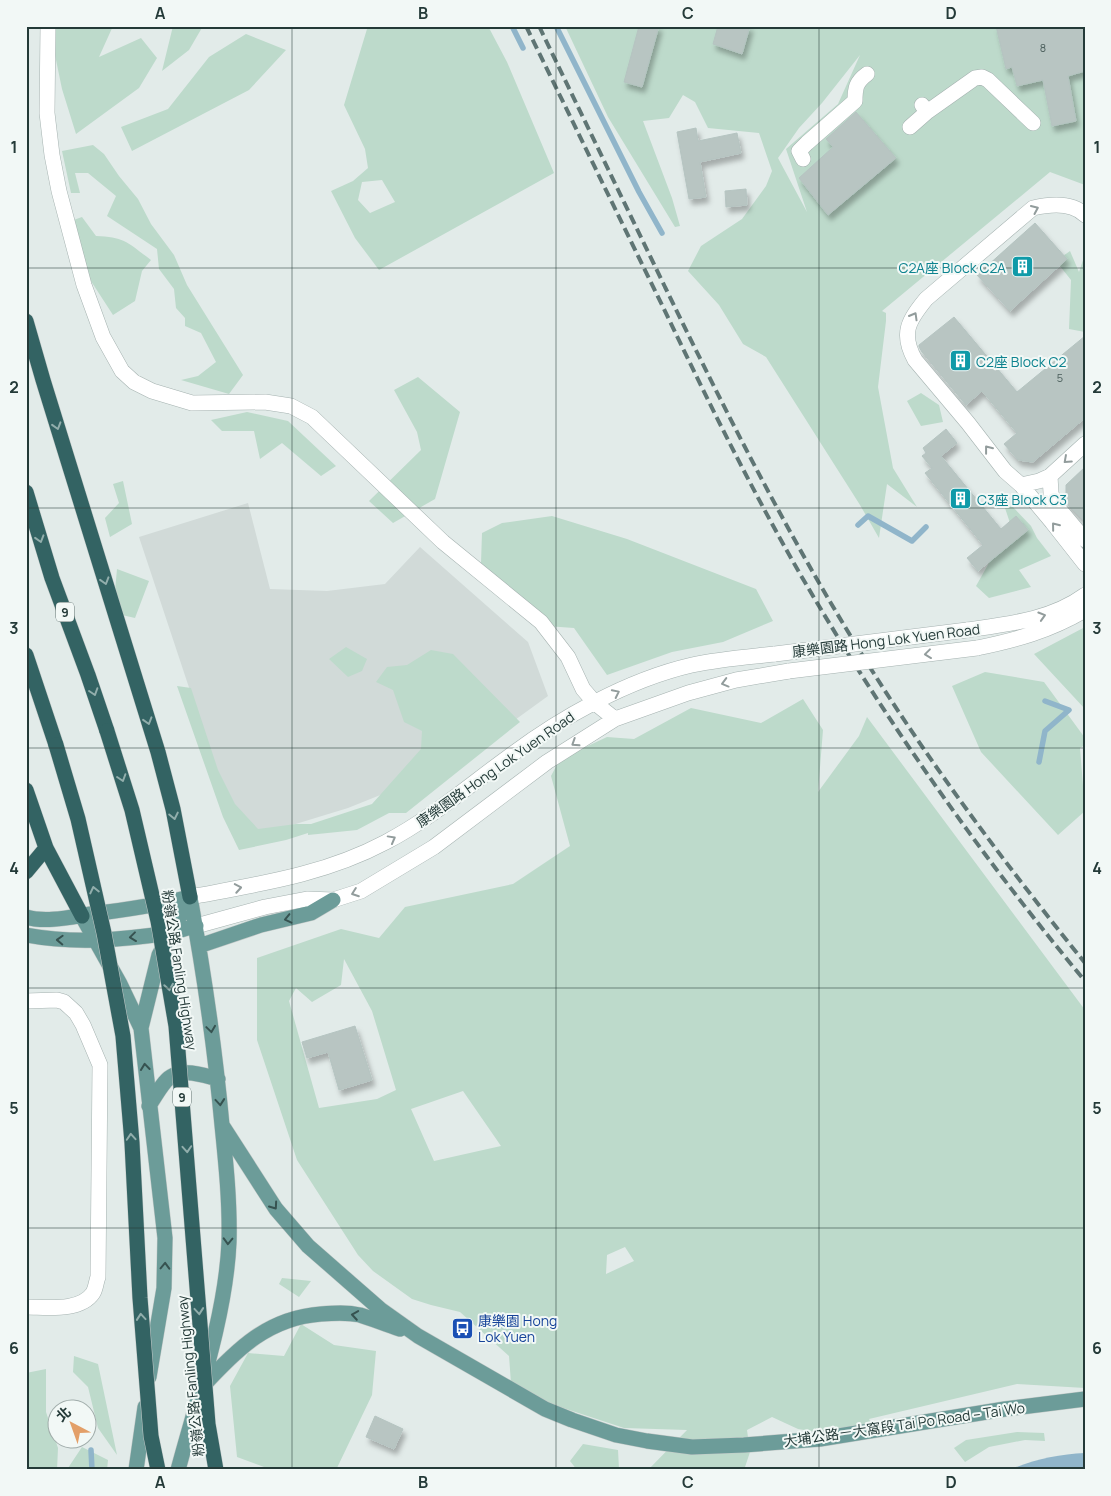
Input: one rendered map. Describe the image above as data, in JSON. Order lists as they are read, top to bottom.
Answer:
{
  "streets": {
    "highway": ["9", "粉嶺公路 Fanling Highway"],
    "main road": ["康樂園路 Hong Lok Yuen Road", "大埔公路－大窩段 Tai Po Road – Tai Wo"]
  },
  "places": {
    "building": ["C2A座 Block C2A", "C2座 Block C2", "C3座 Block C3"],
    "bus stop": ["康樂園 Hong Lok Yuen"]
  },
  "house_numbers": ["8", "5"],
  "north": "top left",
  "grid": {
    "columns": [
      "A",
      "B",
      "C",
      "D"
    ],
    "rows": [
      "1",
      "2",
      "3",
      "4",
      "5",
      "6"
    ]
  }
}
